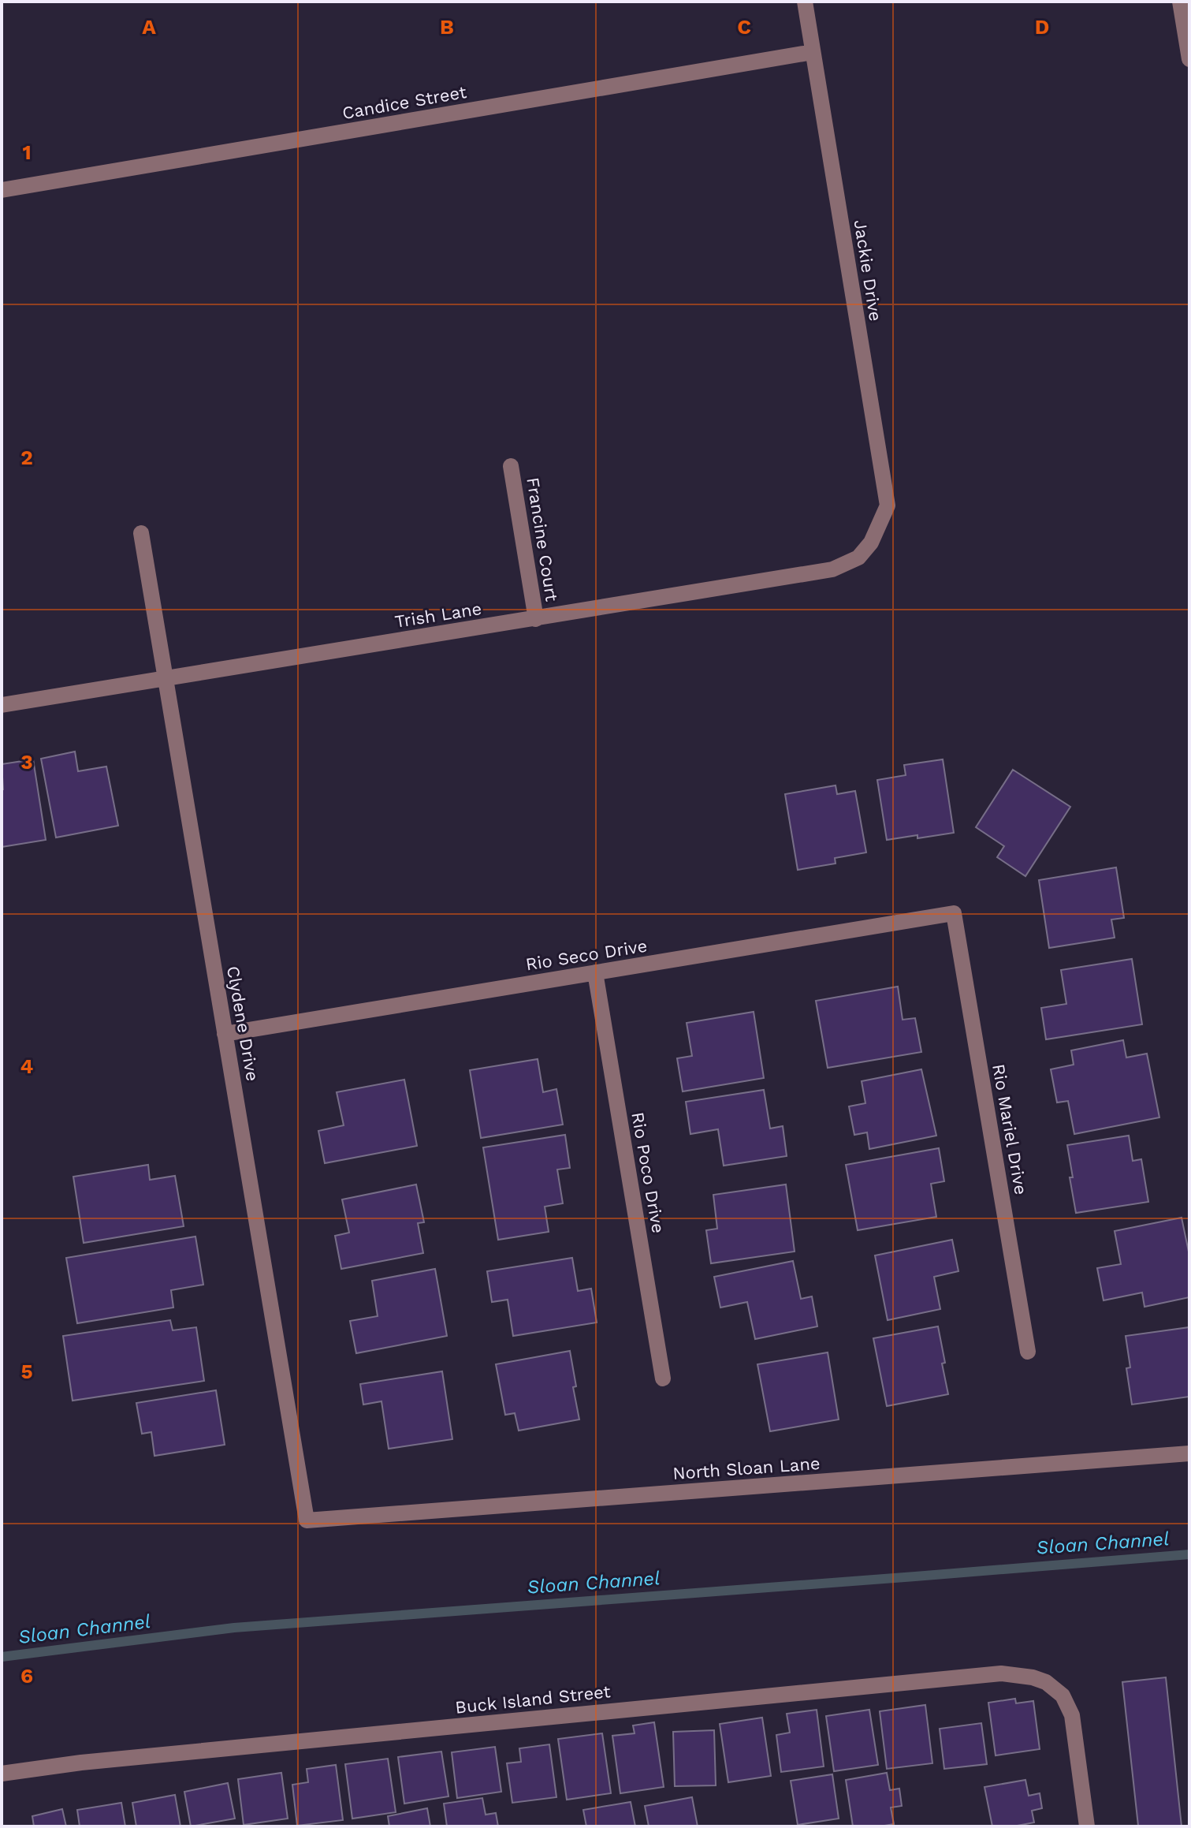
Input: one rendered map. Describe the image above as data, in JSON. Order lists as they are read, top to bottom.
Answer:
{
  "streets": {
    "street": [
      "Candice Street",
      "Jackie Drive",
      "Francine Court",
      "Trish Lane",
      "Rio Seco Drive",
      "Clydene Drive",
      "Rio Mariel Drive",
      "Rio Poco Drive",
      "North Sloan Lane",
      "Buck Island Street"
    ]
  },
  "crossings": [
    ["Candice Street", "Jackie Drive"],
    ["Jackie Drive", "Trish Lane"],
    ["Francine Court", "Trish Lane"],
    ["Trish Lane", "Clydene Drive"],
    ["Rio Seco Drive", "Clydene Drive"],
    ["Rio Seco Drive", "Rio Mariel Drive"],
    ["Rio Seco Drive", "Rio Poco Drive"],
    ["Clydene Drive", "North Sloan Lane"]
  ],
  "water": ["Sloan Channel"],
  "grid": {
    "columns": [
      "A",
      "B",
      "C",
      "D"
    ],
    "rows": [
      "1",
      "2",
      "3",
      "4",
      "5",
      "6"
    ]
  }
}
